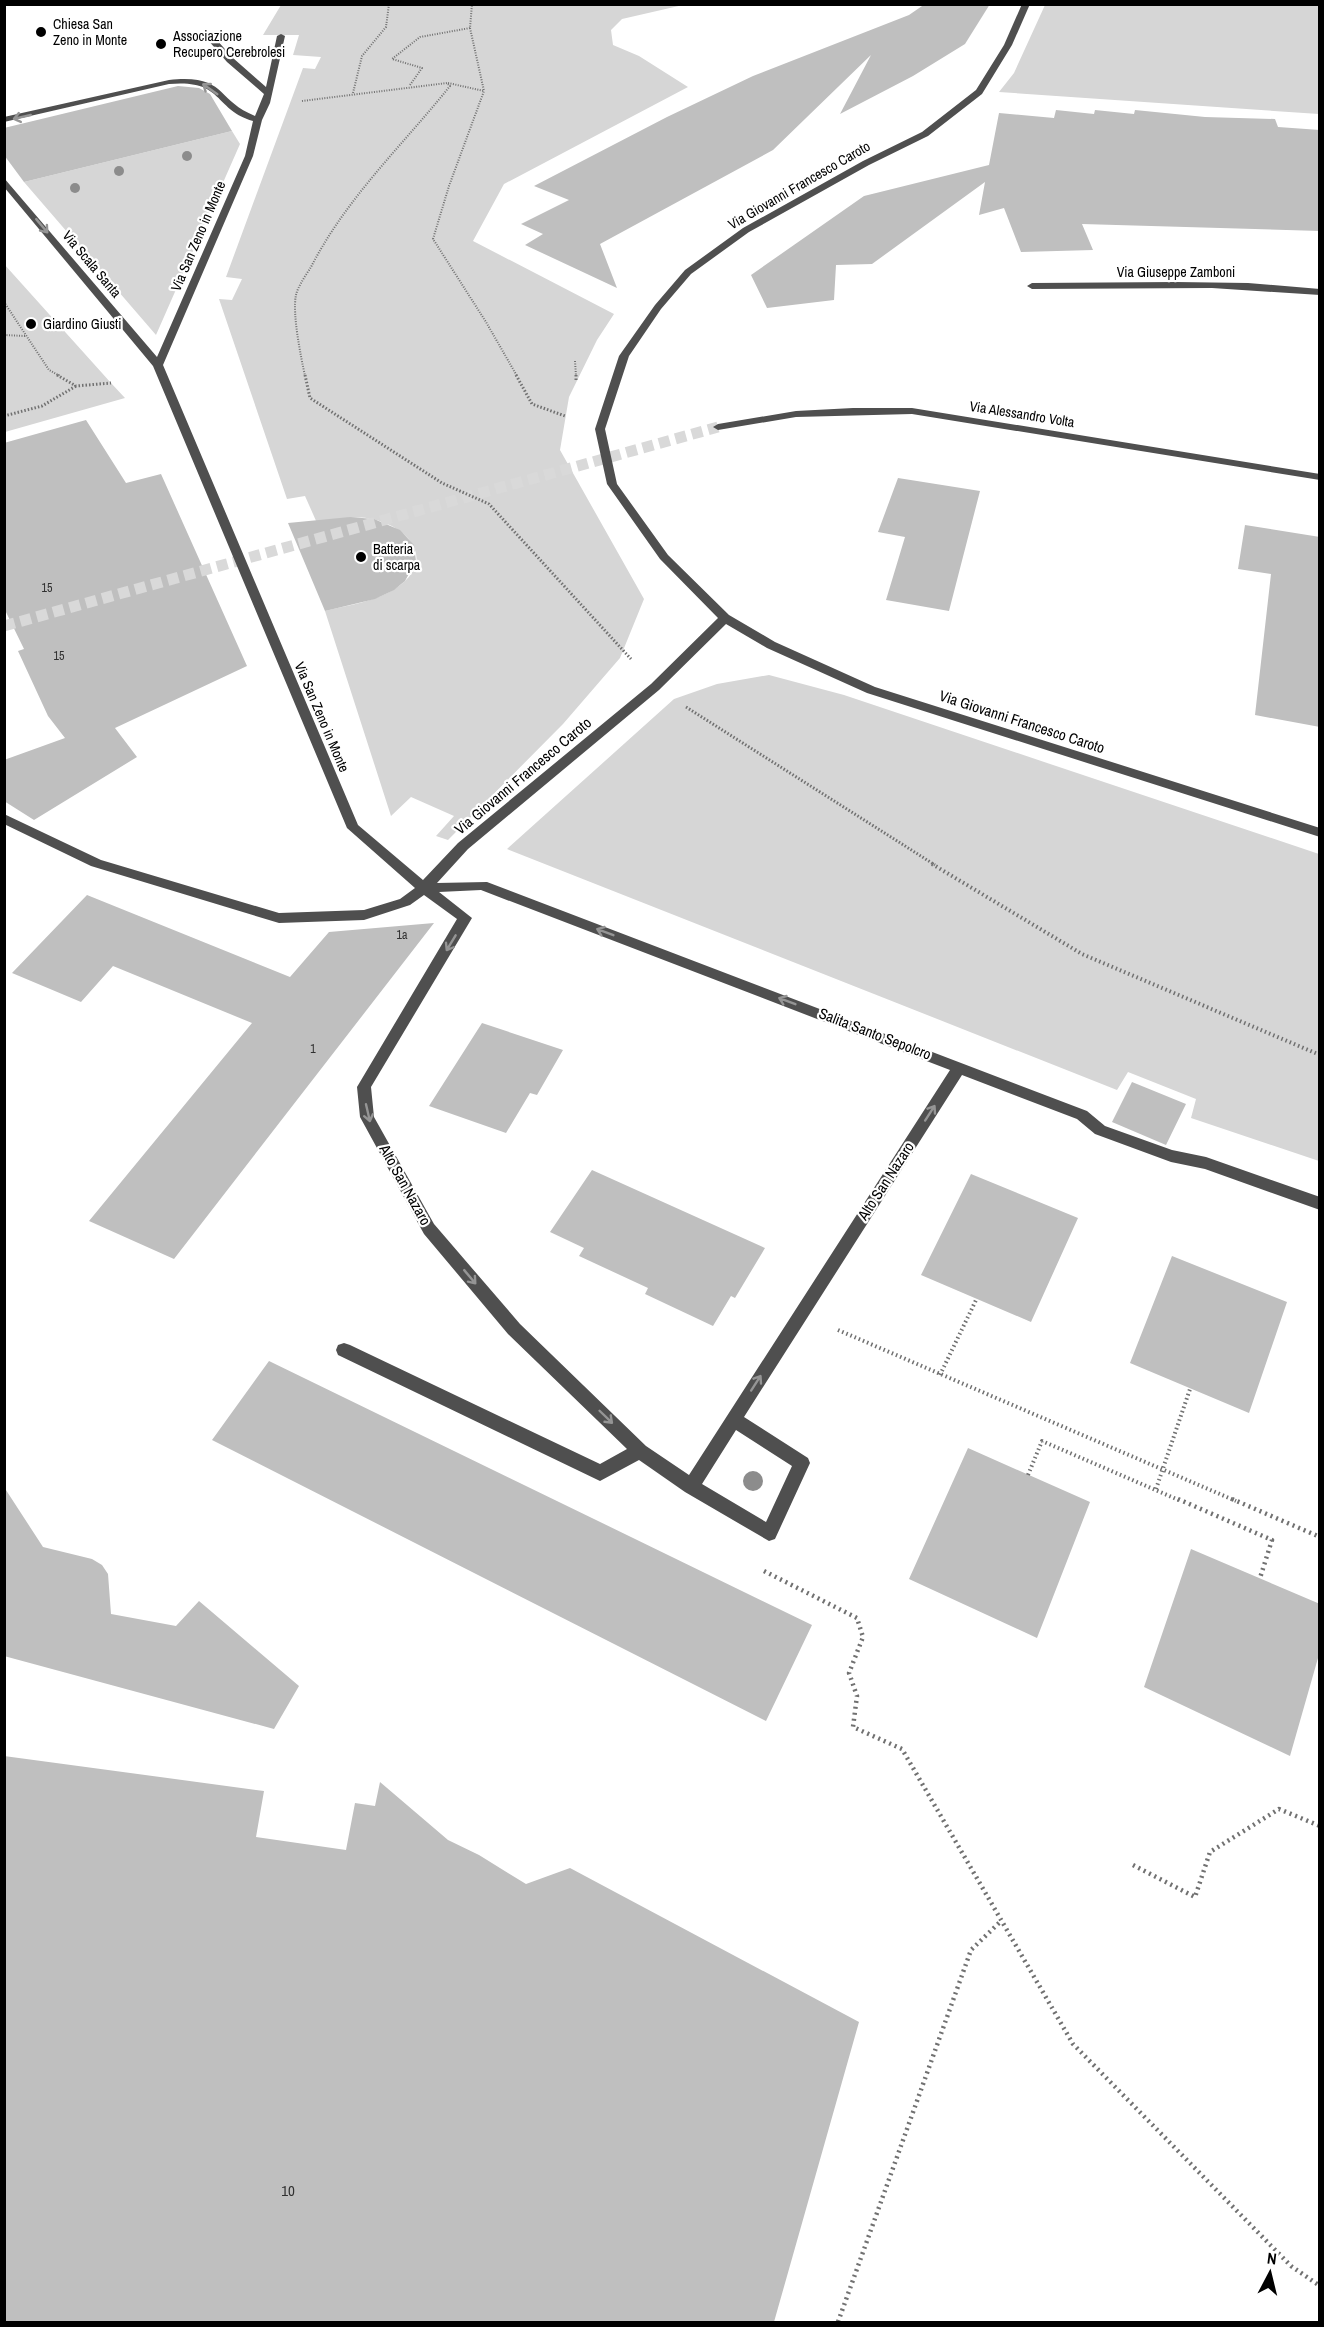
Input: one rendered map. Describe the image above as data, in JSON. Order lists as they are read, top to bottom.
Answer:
{
  "streets": {
    "street": [
      "Via Giovanni Francesco Caroto",
      "Via San Zeno in Monte",
      "Via Scala Santa",
      "Via Giuseppe Zamboni",
      "Via Alessandro Volta",
      "Salita Santo Sepolcro",
      "Alto San Nazaro"
    ]
  },
  "crossings": [
    ["Via Giovanni Francesco Caroto", "Via San Zeno in Monte"],
    ["Via Giovanni Francesco Caroto", "Salita Santo Sepolcro"],
    ["Via Giovanni Francesco Caroto", "Alto San Nazaro"],
    ["Via San Zeno in Monte", "Via Scala Santa"],
    ["Via San Zeno in Monte", "Salita Santo Sepolcro"],
    ["Via San Zeno in Monte", "Alto San Nazaro"],
    ["Salita Santo Sepolcro", "Alto San Nazaro"]
  ],
  "one_way": ["Via Scala Santa", "Salita Santo Sepolcro"],
  "places": [
    "Chiesa San Zeno in Monte",
    "Associazione Recupero Cerebrolesi",
    "Giardino Giusti",
    "Batteria di scarpa"
  ],
  "house_numbers": [
    "15",
    "15",
    "1a",
    "1",
    "10"
  ],
  "north": "top"
}
